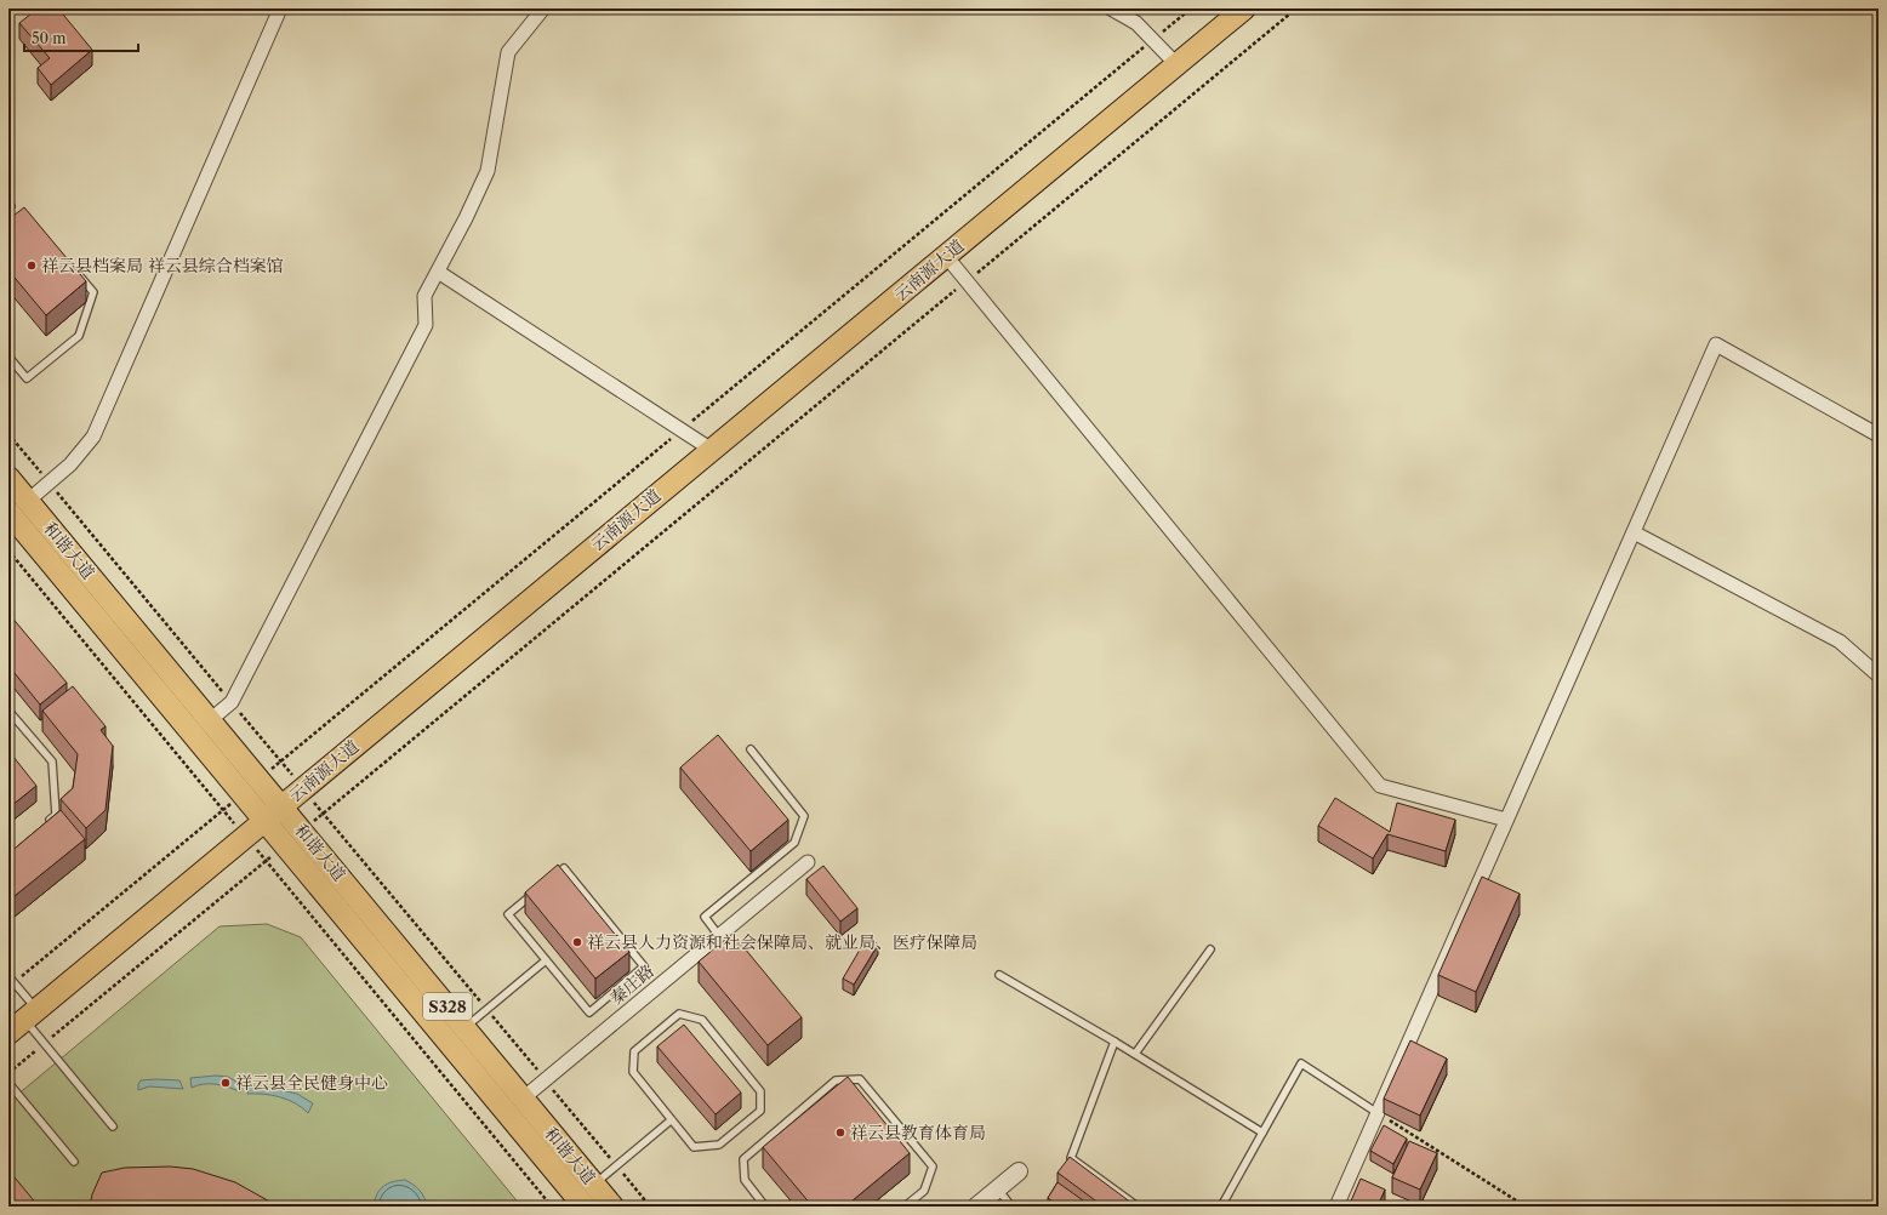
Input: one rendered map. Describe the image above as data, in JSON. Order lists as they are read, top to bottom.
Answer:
{
  "streets": {
    "main road": ["云南源大道", "和谐大道", "S328"],
    "street": ["秦庄路"]
  },
  "crossings": [
    ["云南源大道", "和谐大道"],
    ["和谐大道", "秦庄路"]
  ],
  "places": [
    "祥云县档案局 祥云县综合档案馆",
    "祥云县人力资源和社会保障局、就业局、医疗保障局",
    "祥云县全民健身中心",
    "祥云县教育体育局"
  ],
  "scale_bar": "50 m"
}
